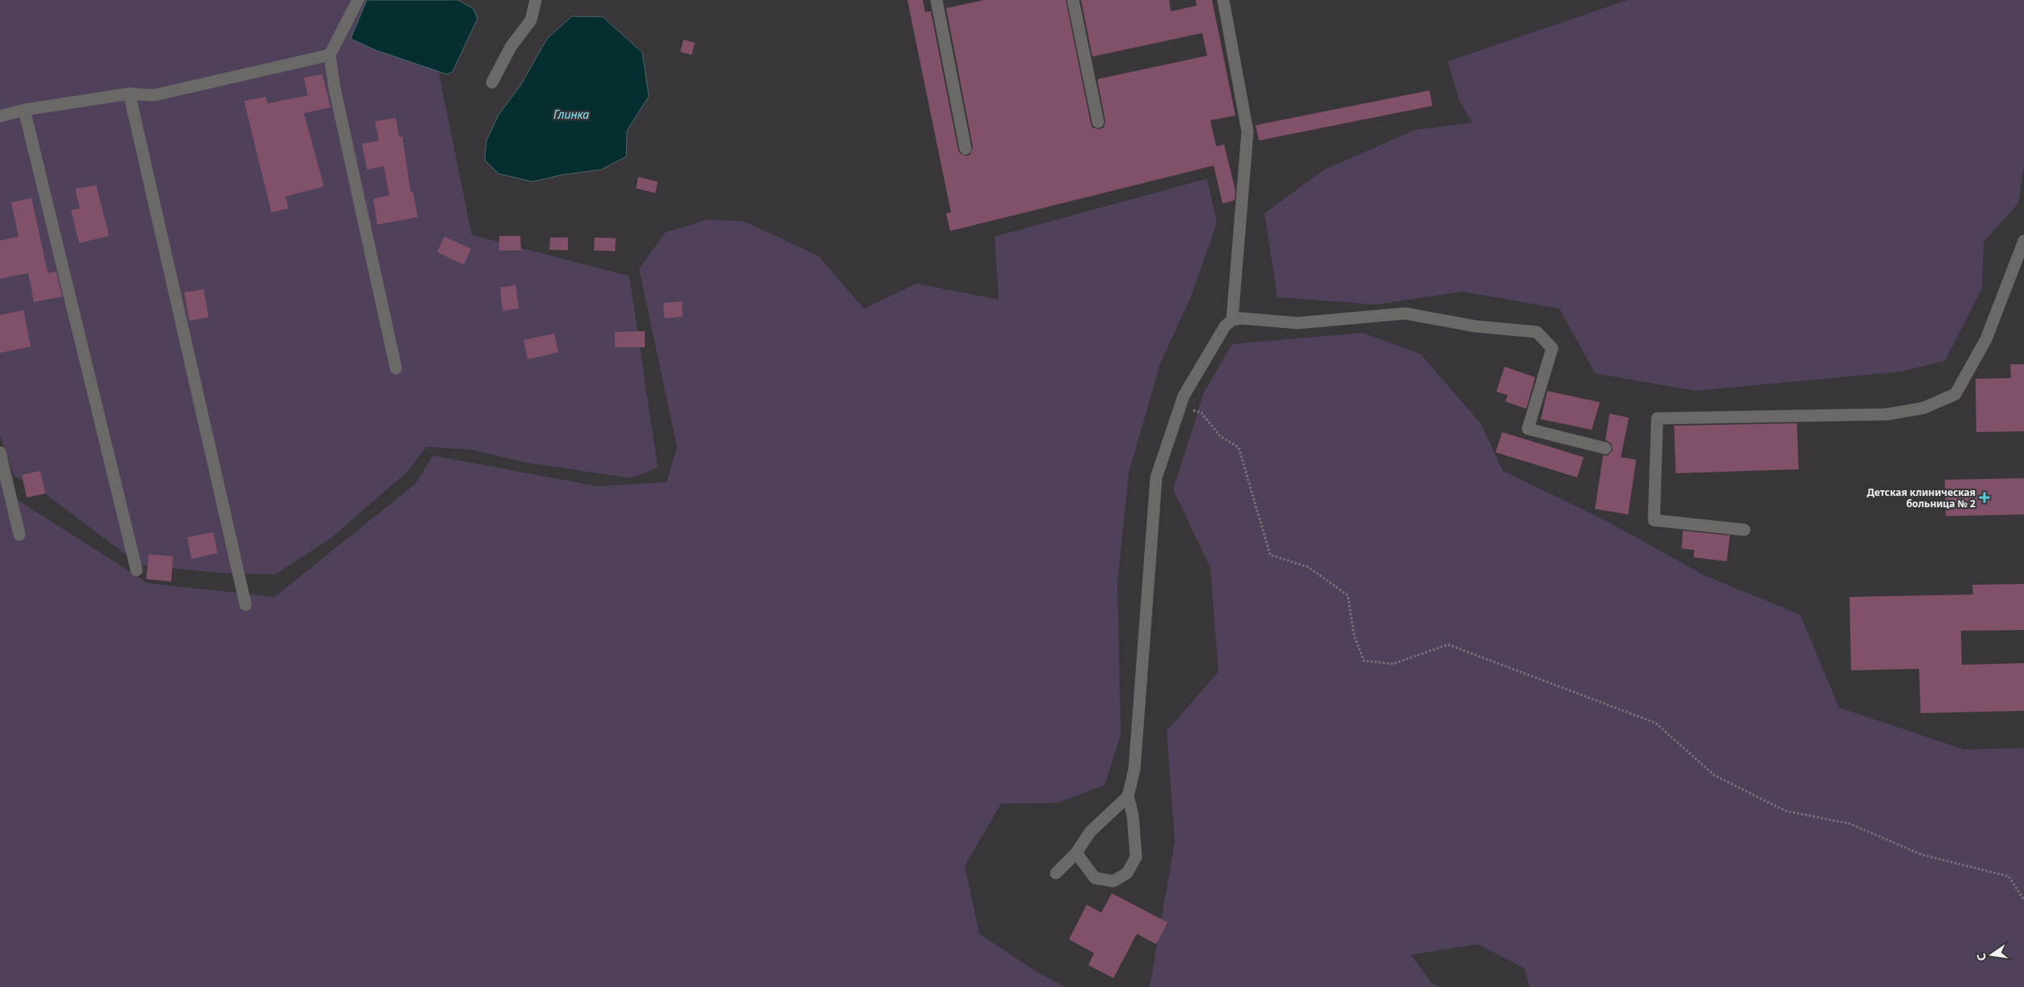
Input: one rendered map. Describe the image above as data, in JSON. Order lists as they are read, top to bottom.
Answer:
{
  "water": ["Глинка"],
  "places": {
    "health": ["Детская клиническая больница № 2"]
  },
  "north": "left"
}
